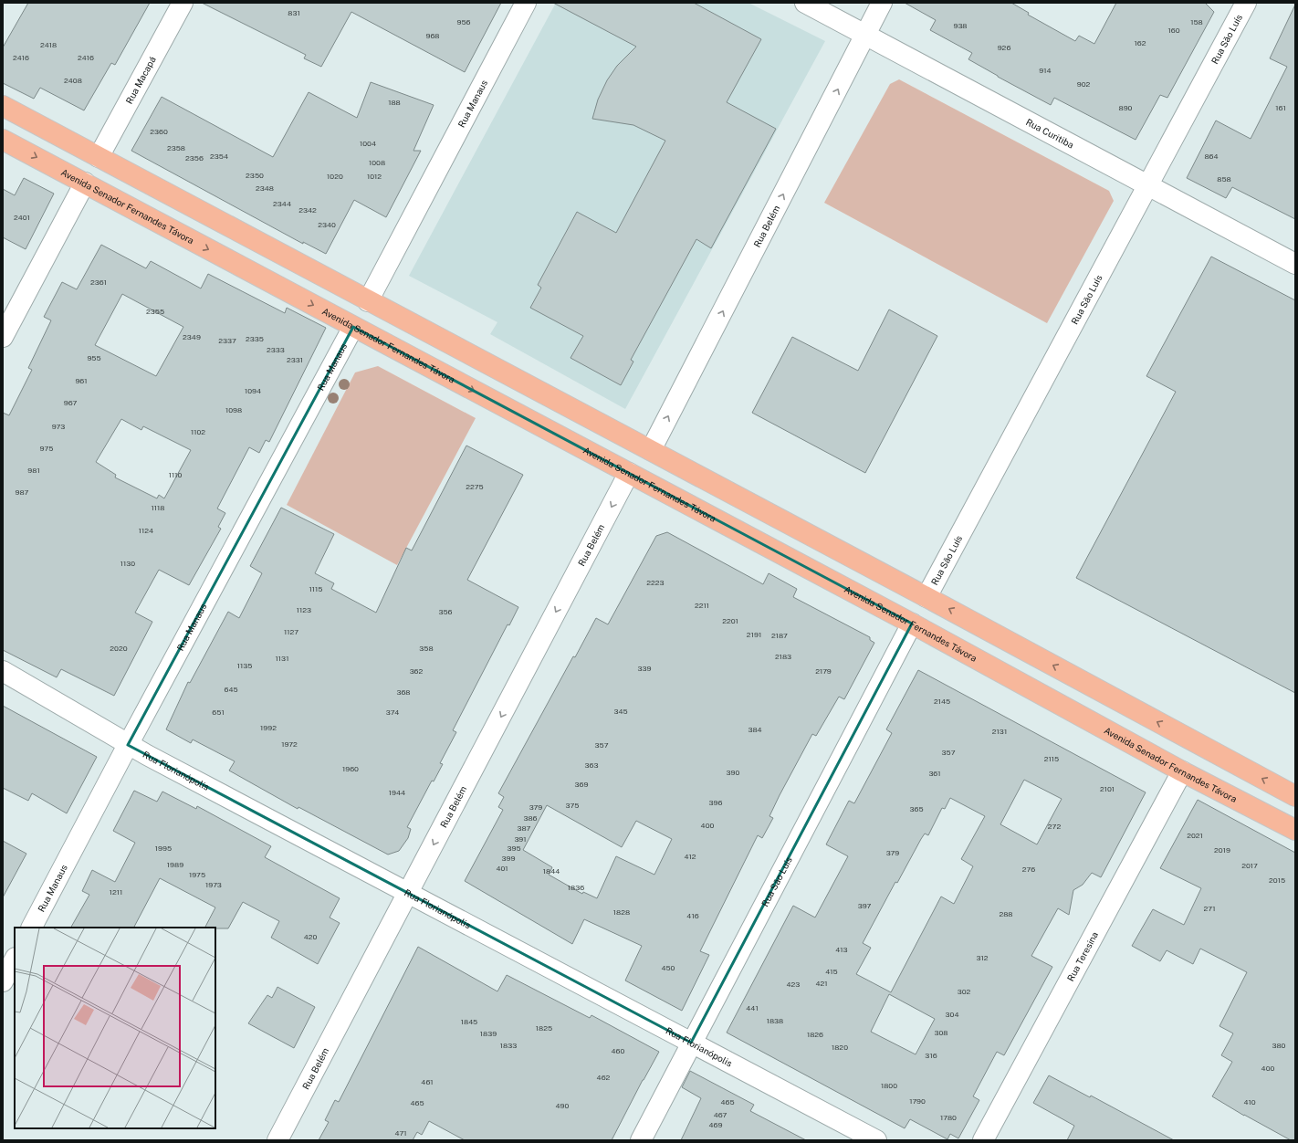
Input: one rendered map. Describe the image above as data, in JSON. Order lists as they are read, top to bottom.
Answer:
{
  "streets": {
    "main road": ["Avenida Senador Fernandes Távora"],
    "street": [
      "Rua São Luís",
      "Rua Macapá",
      "Rua Manaus",
      "Rua Curitiba",
      "Rua Belém",
      "Rua Florianópolis",
      "Rua Teresina"
    ]
  },
  "crossings": [
    ["Rua São Luís", "Rua Curitiba"],
    ["Rua São Luís", "Avenida Senador Fernandes Távora"],
    ["Rua São Luís", "Rua Florianópolis"],
    ["Rua Manaus", "Avenida Senador Fernandes Távora"],
    ["Rua Manaus", "Rua Florianópolis"],
    ["Rua Curitiba", "Rua Belém"],
    ["Avenida Senador Fernandes Távora", "Rua Belém"],
    ["Avenida Senador Fernandes Távora", "Rua Teresina"],
    ["Rua Belém", "Rua Florianópolis"]
  ],
  "house_numbers": [
    "831",
    "956",
    "158",
    "938",
    "160",
    "968",
    "162",
    "2418",
    "926",
    "2416",
    "2416",
    "914",
    "2408",
    "902",
    "188",
    "890",
    "161",
    "2360",
    "1004",
    "2358",
    "2354",
    "864",
    "2356",
    "1008",
    "2350",
    "1020",
    "1012",
    "858",
    "2348",
    "2344",
    "2342",
    "2401",
    "2340",
    "2361",
    "2355",
    "2349",
    "2335",
    "2337",
    "2333",
    "955",
    "2331",
    "961",
    "1094",
    "967",
    "1098",
    "973",
    "1102",
    "975",
    "981",
    "1110",
    "2275",
    "987",
    "1118",
    "1124",
    "1130",
    "2223",
    "1115",
    "2211",
    "1123",
    "356",
    "2201",
    "1127",
    "2191",
    "2187",
    "2020",
    "358",
    "2183",
    "1131",
    "1135",
    "339",
    "362",
    "2179",
    "645",
    "368",
    "2145",
    "345",
    "651",
    "374",
    "1992",
    "384",
    "2131",
    "1972",
    "357",
    "357",
    "2115",
    "363",
    "1960",
    "390",
    "361",
    "369",
    "2101",
    "1944",
    "396",
    "375",
    "379",
    "365",
    "386",
    "400",
    "272",
    "387",
    "2021",
    "391",
    "1995",
    "395",
    "2019",
    "379",
    "412",
    "399",
    "1989",
    "2017",
    "401",
    "276",
    "1844",
    "1975",
    "2015",
    "1973",
    "1836",
    "1211",
    "397",
    "271",
    "1828",
    "288",
    "416",
    "420",
    "413",
    "312",
    "450",
    "415",
    "421",
    "423",
    "302",
    "441",
    "304",
    "1838",
    "1845",
    "1825",
    "308",
    "1839",
    "1826",
    "1833",
    "380",
    "1820",
    "460",
    "316",
    "400",
    "462",
    "461",
    "1800",
    "1790",
    "465",
    "410",
    "465",
    "490",
    "467",
    "1780",
    "469",
    "471"
  ]
}
